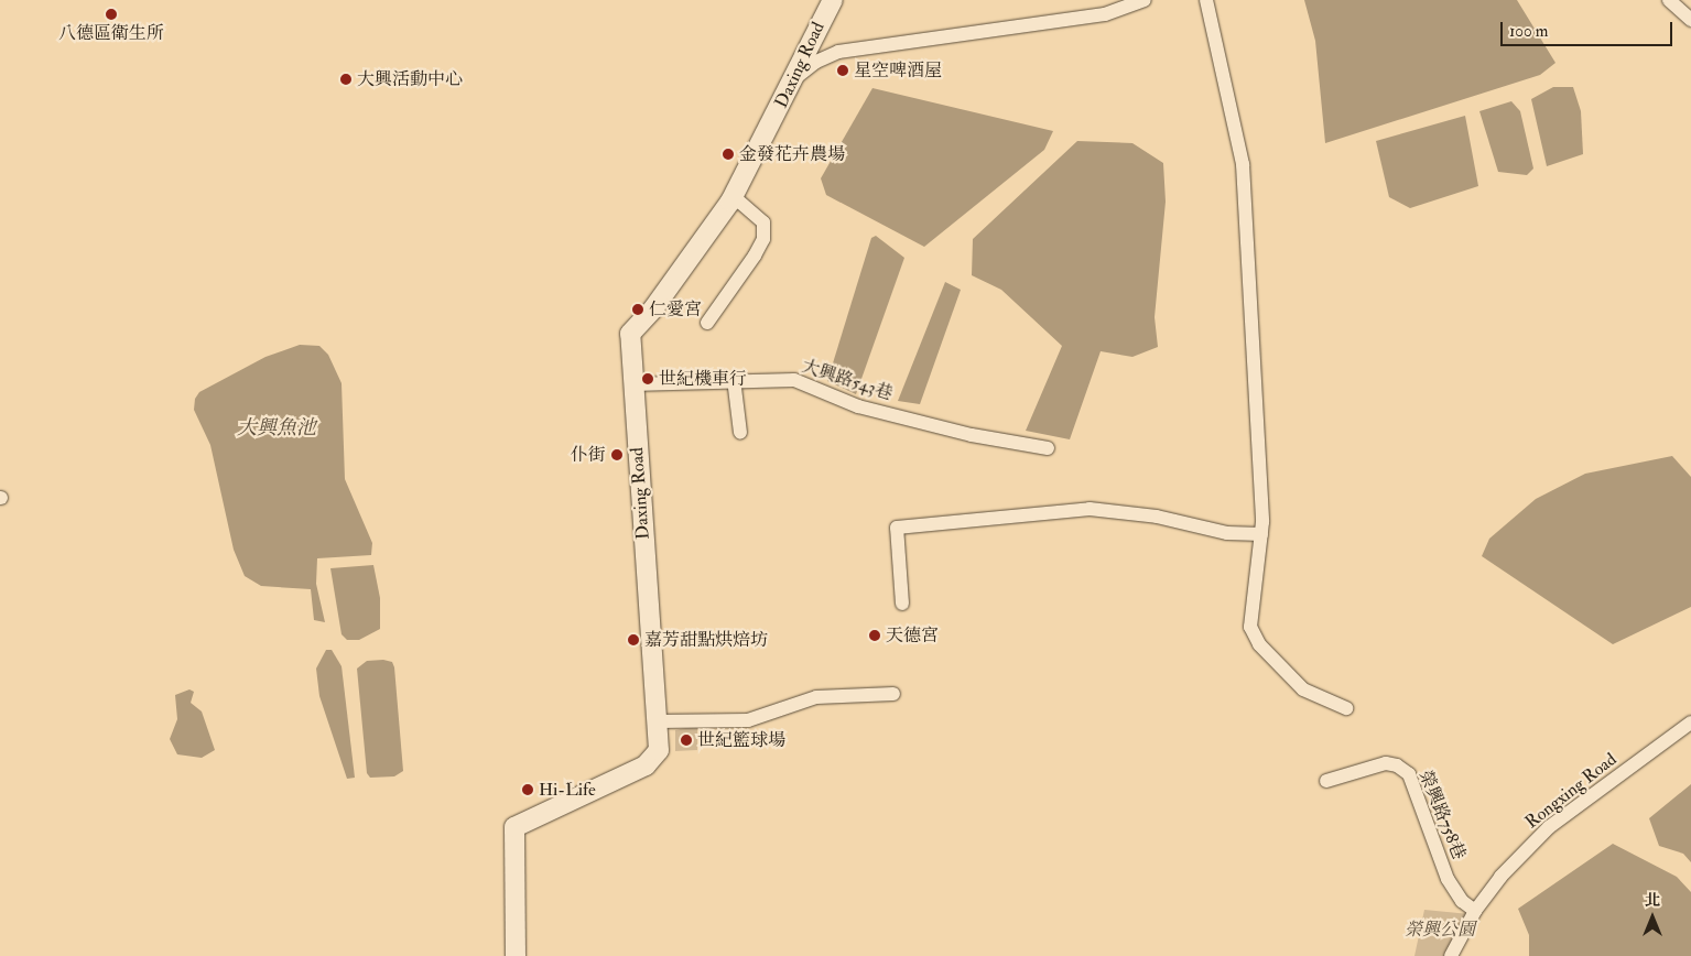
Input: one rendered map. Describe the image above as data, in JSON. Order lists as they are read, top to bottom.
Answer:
{
  "streets": {
    "street": [
      "Daxing Road",
      "大興路543巷",
      "Rongxing Road",
      "榮興路758巷"
    ]
  },
  "crossings": [
    ["Daxing Road", "大興路543巷"],
    ["Rongxing Road", "榮興路758巷"]
  ],
  "water": ["大興魚池"],
  "parks": ["榮興公園"],
  "places": [
    "八德區衛生所",
    "星空啤酒屋",
    "大興活動中心",
    "金發花卉農場",
    "仁愛宮",
    "世紀機車行",
    "仆街",
    "天德宮",
    "嘉芳甜點烘焙坊",
    "世紀籃球場",
    "Hi-Life"
  ],
  "scale_bar": "100 m",
  "north": "top"
}
